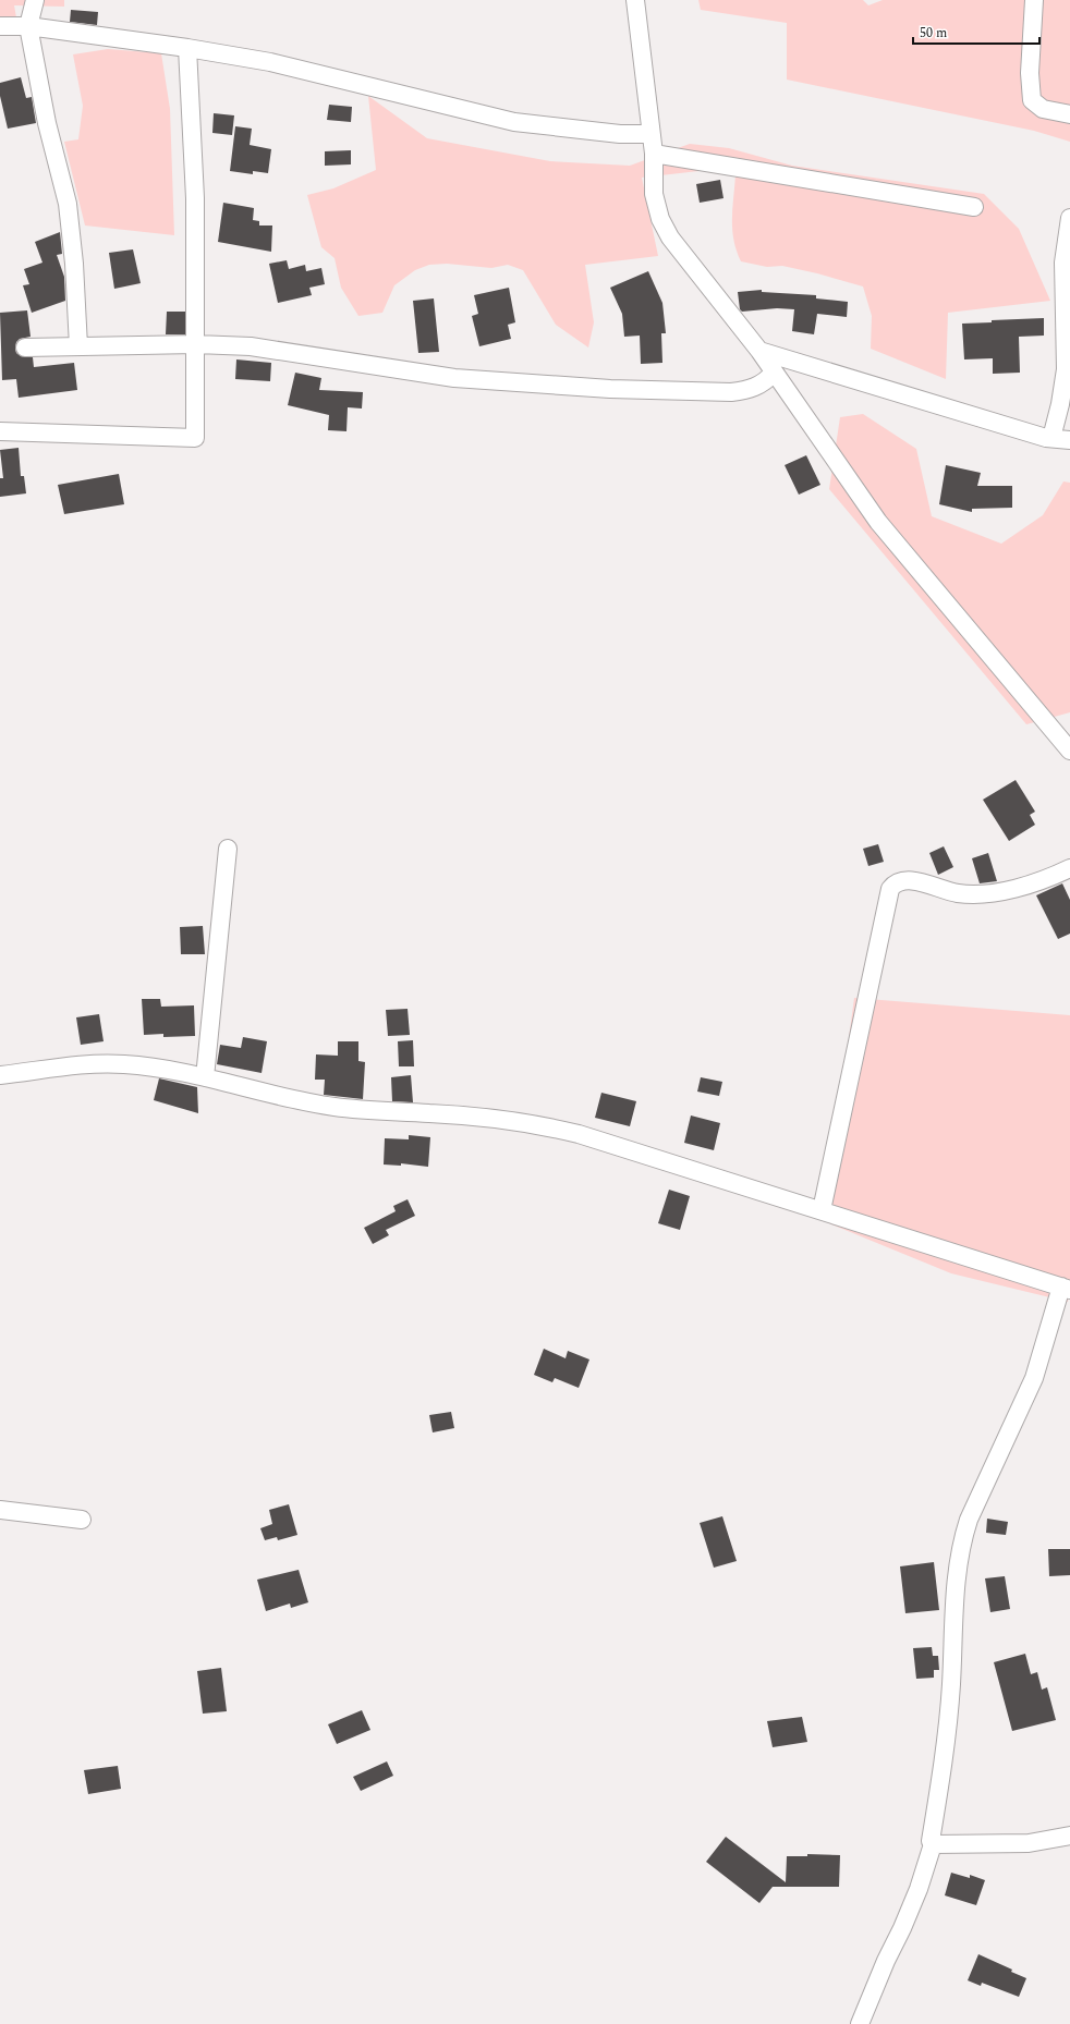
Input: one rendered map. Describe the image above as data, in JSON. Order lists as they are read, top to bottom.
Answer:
{
  "scale_bar": "50 m"
}
